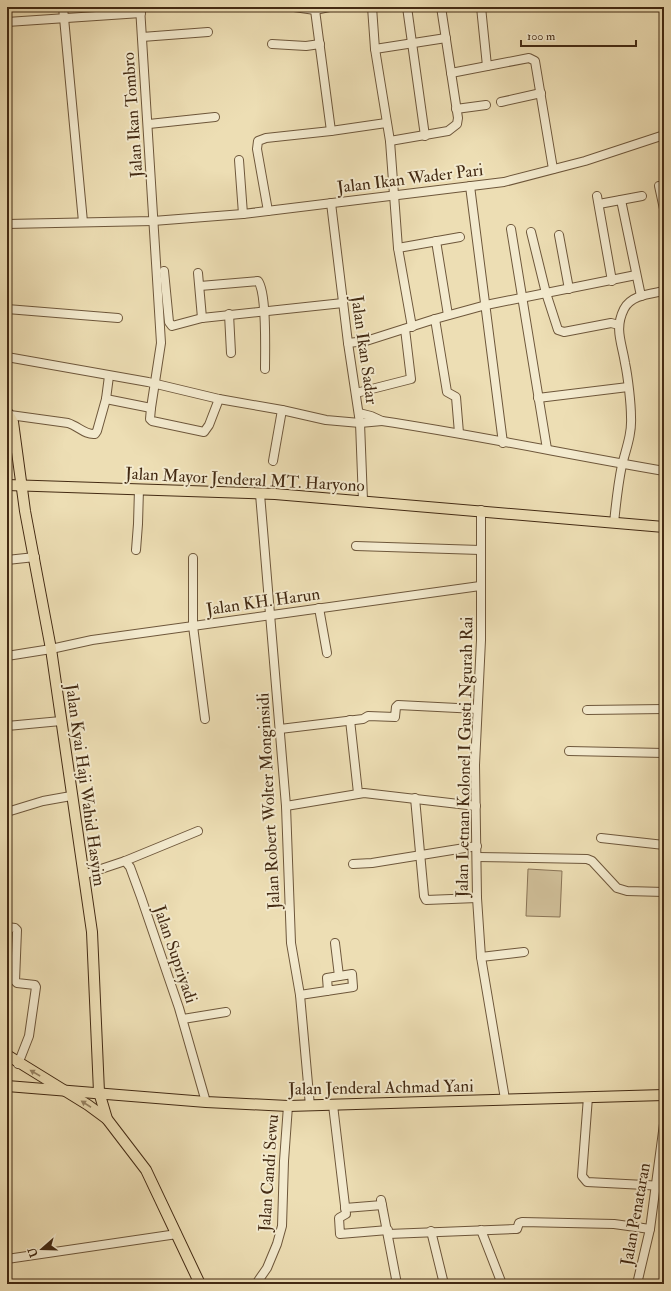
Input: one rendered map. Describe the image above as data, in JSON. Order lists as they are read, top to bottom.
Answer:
{
  "streets": {
    "main road": ["Jalan Mayor Jenderal MT. Haryono", "Jalan Kyai Haji Wahid Hasyim", "Jalan Jenderal Achmad Yani"],
    "street": [
      "Jalan Ikan Tombro",
      "Jalan Ikan Wader Pari",
      "Jalan Ikan Sadar",
      "Jalan KH. Harun",
      "Jalan Letnan Kolonel I Gusti Ngurah Rai",
      "Jalan Robert Wolter Monginsidi",
      "Jalan Supriyadi",
      "Jalan Candi Sewu",
      "Jalan Penataran"
    ]
  },
  "crossings": [
    ["Jalan Ikan Tombro", "Jalan Ikan Wader Pari"],
    ["Jalan Ikan Wader Pari", "Jalan Ikan Sadar"],
    ["Jalan Ikan Sadar", "Jalan Mayor Jenderal MT. Haryono"],
    ["Jalan Mayor Jenderal MT. Haryono", "Jalan Letnan Kolonel I Gusti Ngurah Rai"],
    ["Jalan Mayor Jenderal MT. Haryono", "Jalan Kyai Haji Wahid Hasyim"],
    ["Jalan Mayor Jenderal MT. Haryono", "Jalan Robert Wolter Monginsidi"],
    ["Jalan KH. Harun", "Jalan Letnan Kolonel I Gusti Ngurah Rai"],
    ["Jalan KH. Harun", "Jalan Kyai Haji Wahid Hasyim"],
    ["Jalan KH. Harun", "Jalan Robert Wolter Monginsidi"],
    ["Jalan Letnan Kolonel I Gusti Ngurah Rai", "Jalan Jenderal Achmad Yani"],
    ["Jalan Kyai Haji Wahid Hasyim", "Jalan Jenderal Achmad Yani"],
    ["Jalan Robert Wolter Monginsidi", "Jalan Jenderal Achmad Yani"],
    ["Jalan Supriyadi", "Jalan Jenderal Achmad Yani"],
    ["Jalan Jenderal Achmad Yani", "Jalan Candi Sewu"]
  ],
  "scale_bar": "100 m",
  "north": "left"
}
